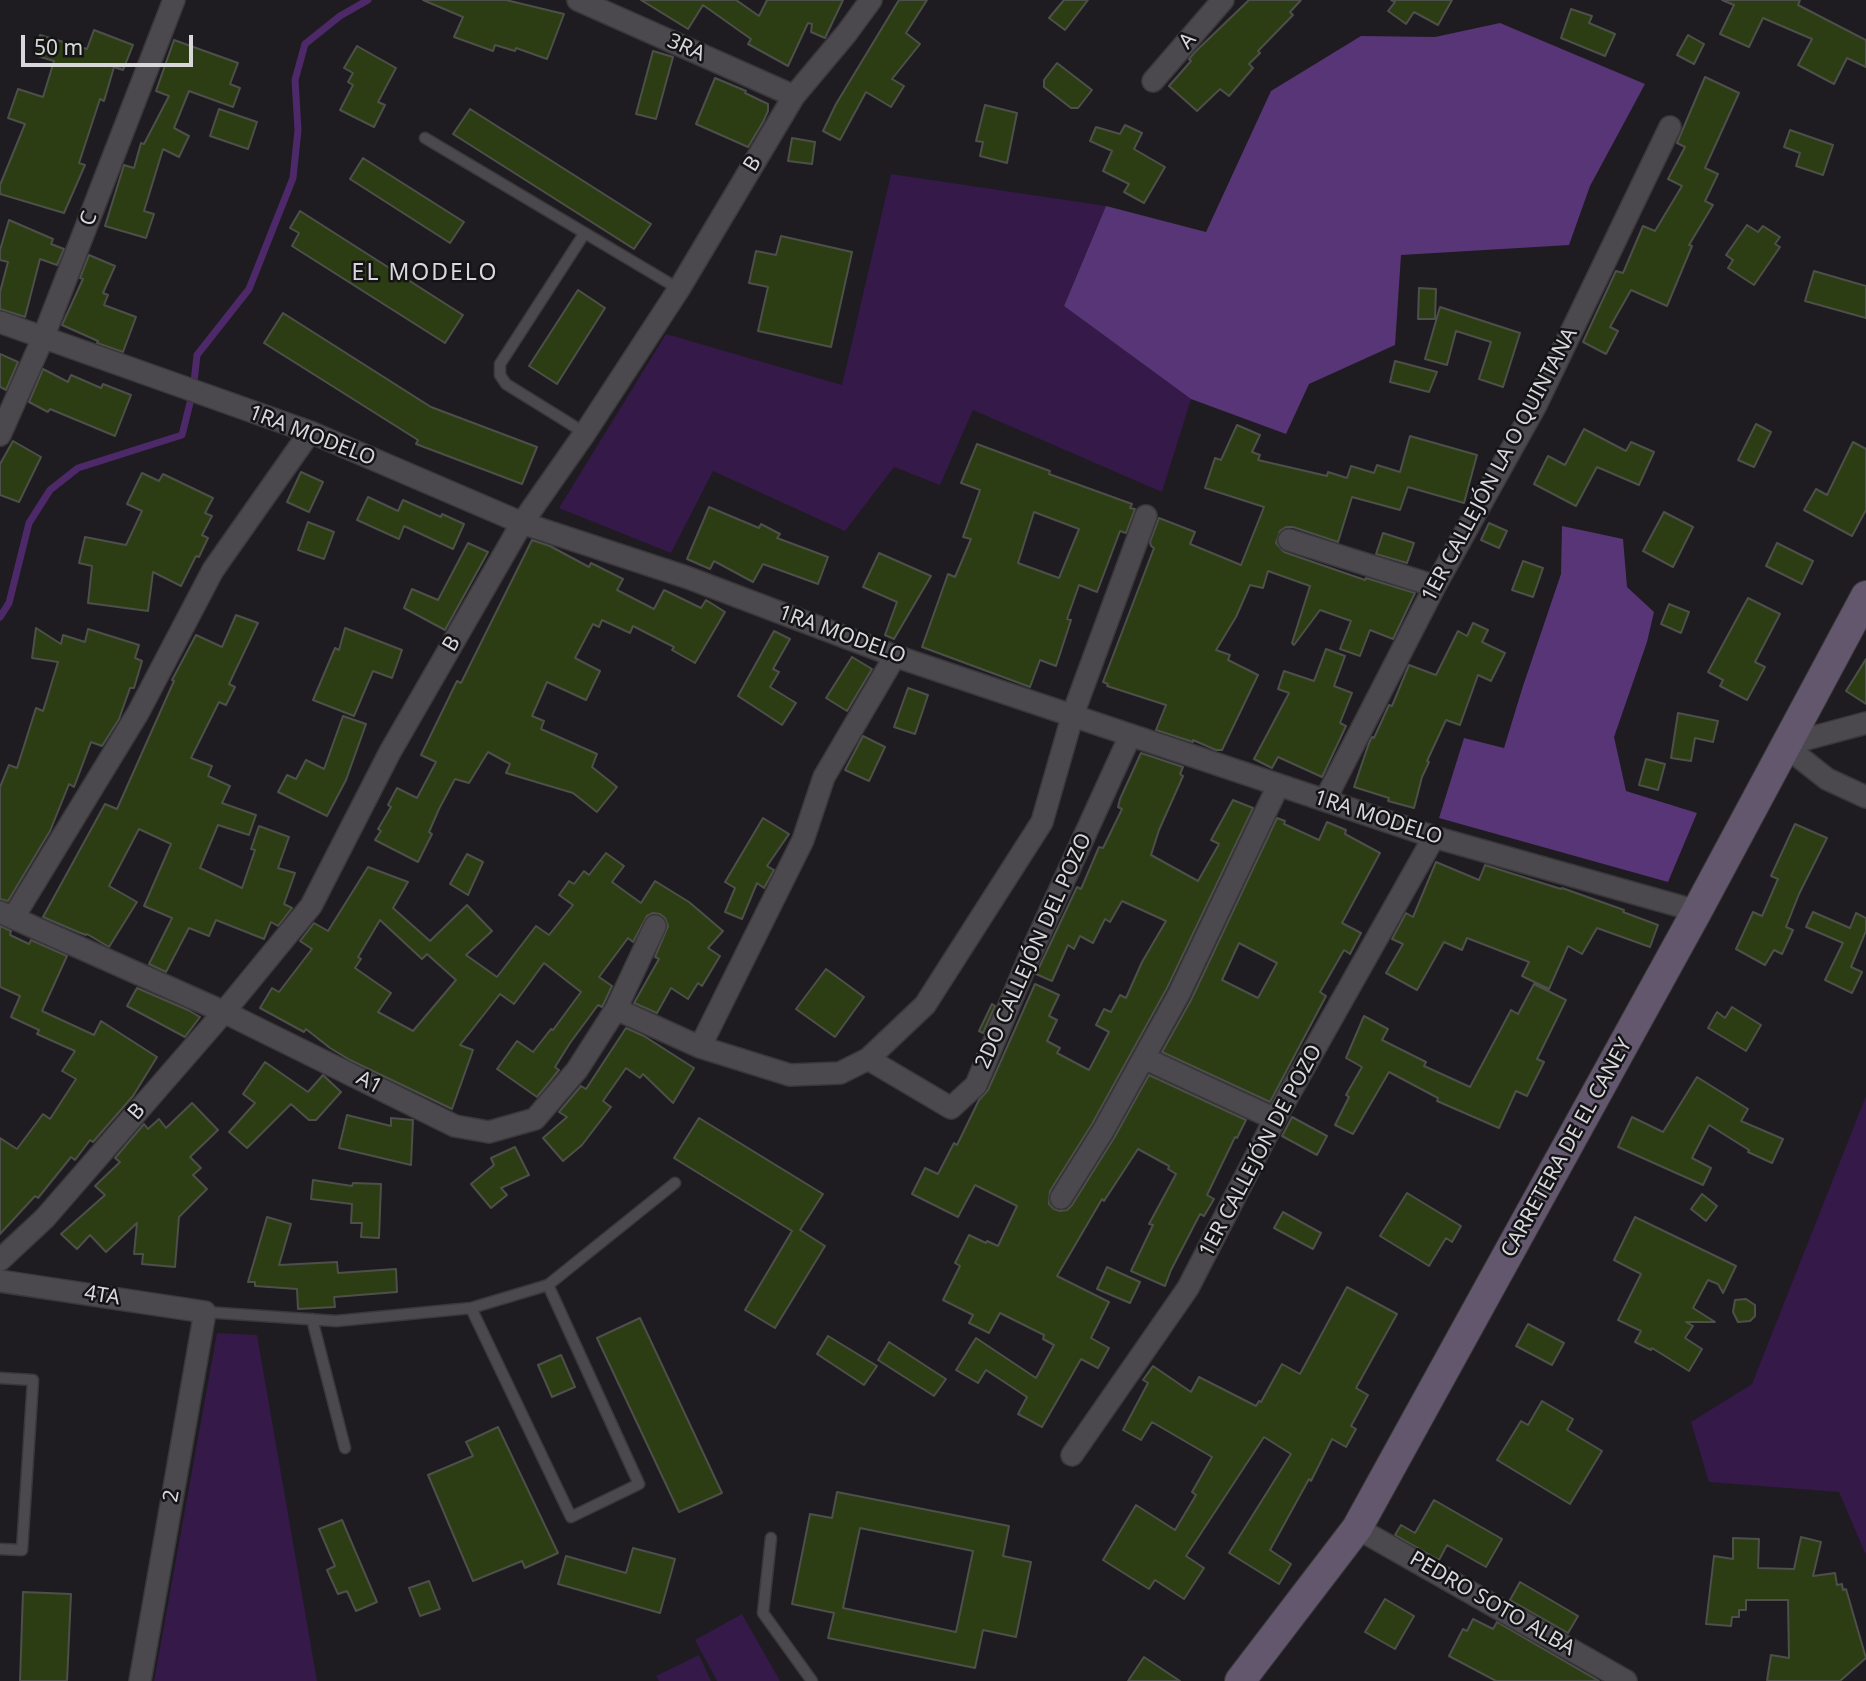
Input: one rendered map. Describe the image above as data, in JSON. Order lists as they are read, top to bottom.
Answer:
{
  "streets": {
    "main road": ["CARRETERA DE EL CANEY"],
    "street": [
      "A",
      "3RA",
      "B",
      "C",
      "1RA MODELO",
      "1ER CALLEJÓN LA O QUINTANA",
      "2DO CALLEJÓN DEL POZO",
      "A1",
      "1ER CALLEJÓN DE POZO",
      "4TA",
      "2",
      "PEDRO SOTO ALBA"
    ]
  },
  "crossings": [
    ["3RA", "B"],
    ["B", "1RA MODELO"],
    ["B", "A1"],
    ["C", "1RA MODELO"],
    ["1RA MODELO", "1ER CALLEJÓN LA O QUINTANA"],
    ["1RA MODELO", "2DO CALLEJÓN DEL POZO"],
    ["1RA MODELO", "CARRETERA DE EL CANEY"],
    ["1RA MODELO", "1ER CALLEJÓN DE POZO"],
    ["CARRETERA DE EL CANEY", "PEDRO SOTO ALBA"],
    ["4TA", "2"]
  ],
  "districts": ["EL MODELO"],
  "scale_bar": "50 m"
}
